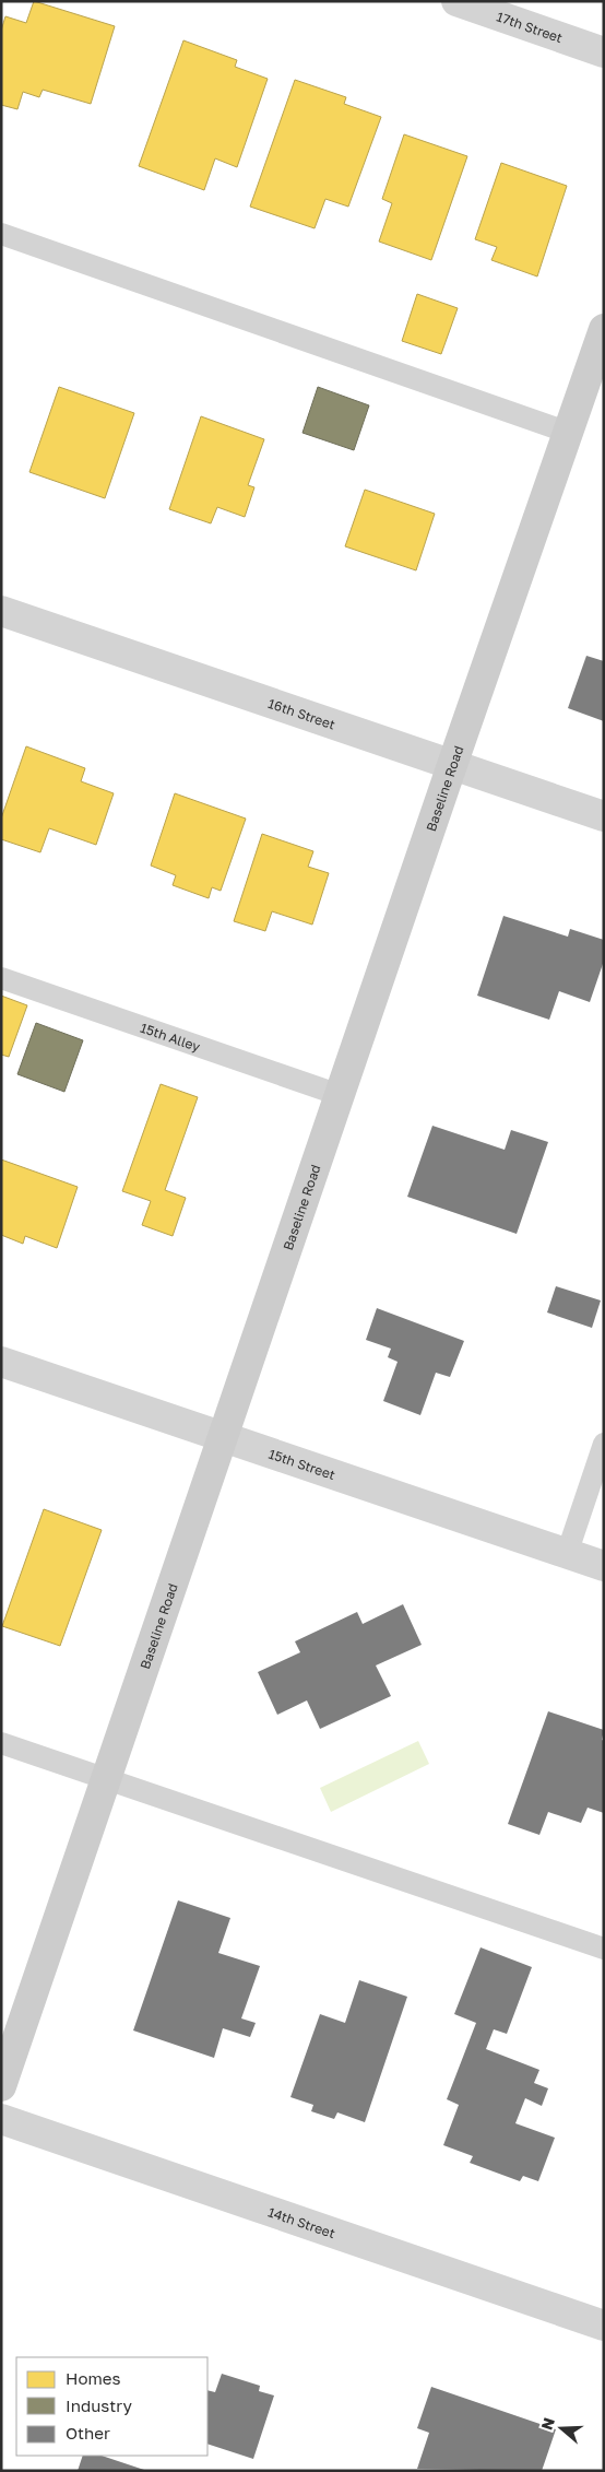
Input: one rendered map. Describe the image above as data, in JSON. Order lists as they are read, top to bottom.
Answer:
{
  "streets": {
    "street": [
      "17th Street",
      "16th Street",
      "Baseline Road",
      "15th Street",
      "14th Street"
    ],
    "lane": ["15th Alley"]
  },
  "crossings": [
    ["16th Street", "Baseline Road"],
    ["Baseline Road", "15th Alley"],
    ["Baseline Road", "15th Street"]
  ],
  "legend": ["Homes", "Industry", "Other"],
  "north": "left"
}
